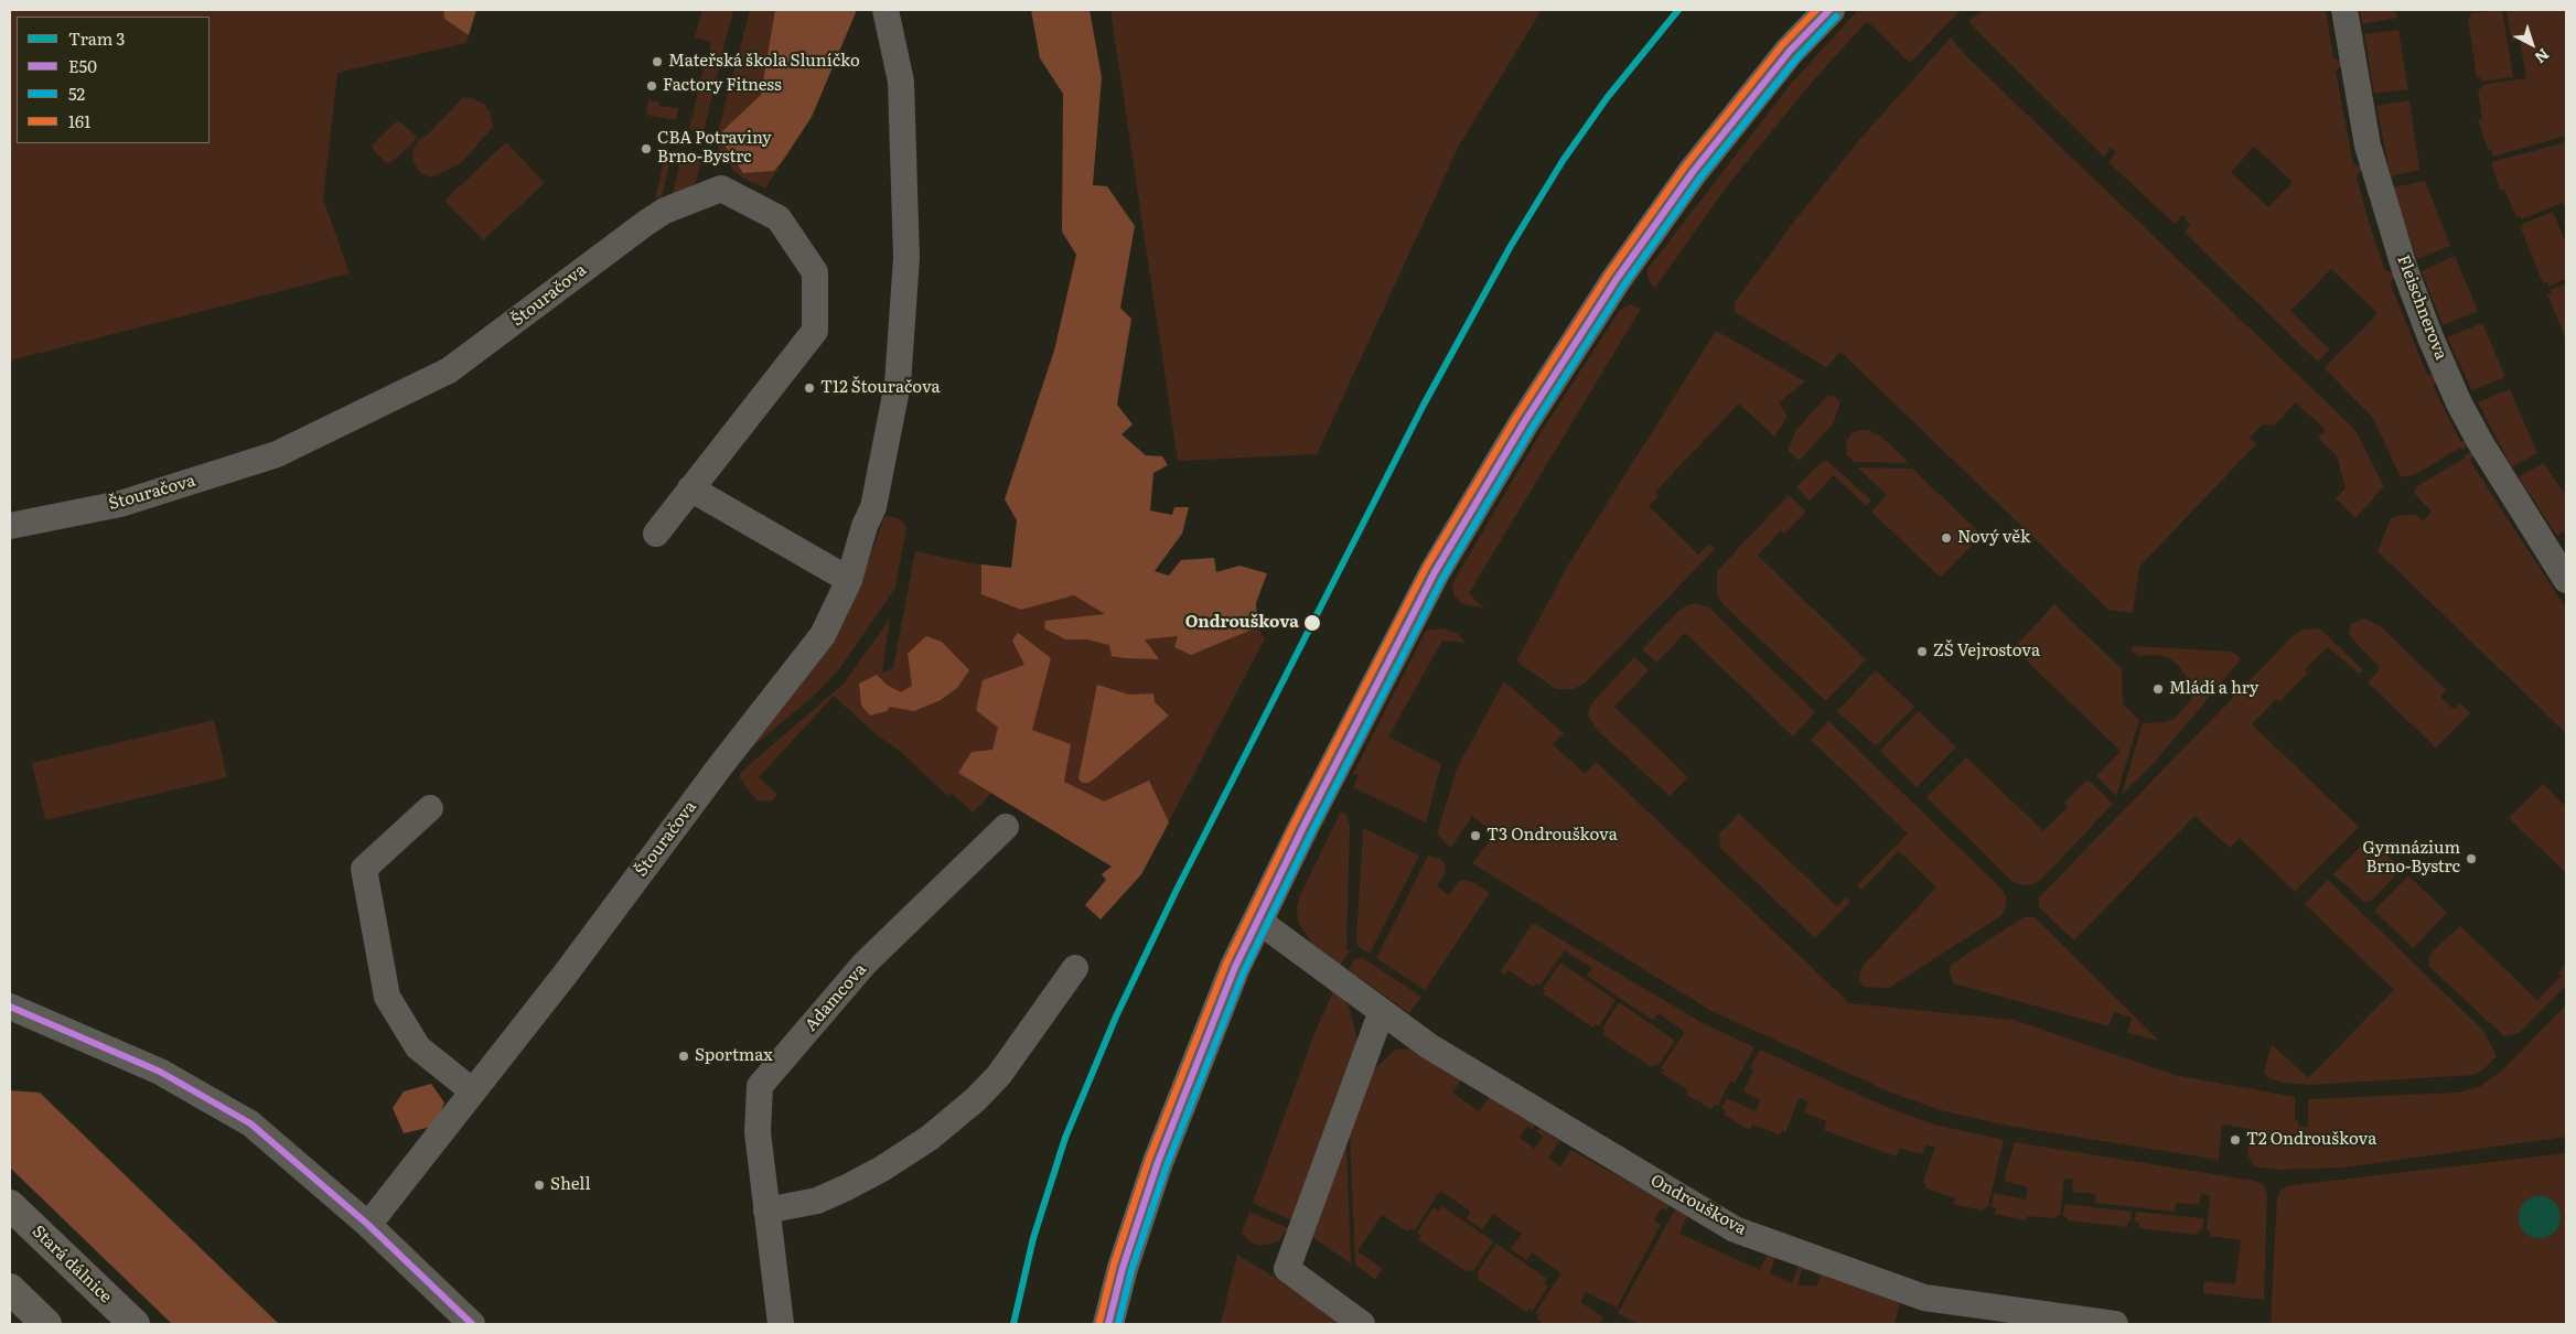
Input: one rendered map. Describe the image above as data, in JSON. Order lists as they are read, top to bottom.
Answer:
{
  "streets": {
    "street": [
      "Štouračova",
      "Fleischnerova",
      "Adamcova",
      "Ondrouškova",
      "Stará dálnice"
    ]
  },
  "places": [
    "Mateřská škola Sluníčko",
    "Factory Fitness",
    "CBA Potraviny Brno-Bystrc",
    "T12 Štouračova",
    "Nový věk",
    "Ondrouškova",
    "ZŠ Vejrostova",
    "Mládí a hry",
    "T3 Ondrouškova",
    "Gymnázium Brno-Bystrc",
    "Sportmax",
    "T2 Ondrouškova",
    "Shell"
  ],
  "lines": [
    "tram line 3",
    "transit line E50",
    "transit line 161",
    "transit line 52"
  ],
  "legend": [
    "Tram 3",
    "E50",
    "52",
    "161"
  ],
  "north": "bottom right"
}
